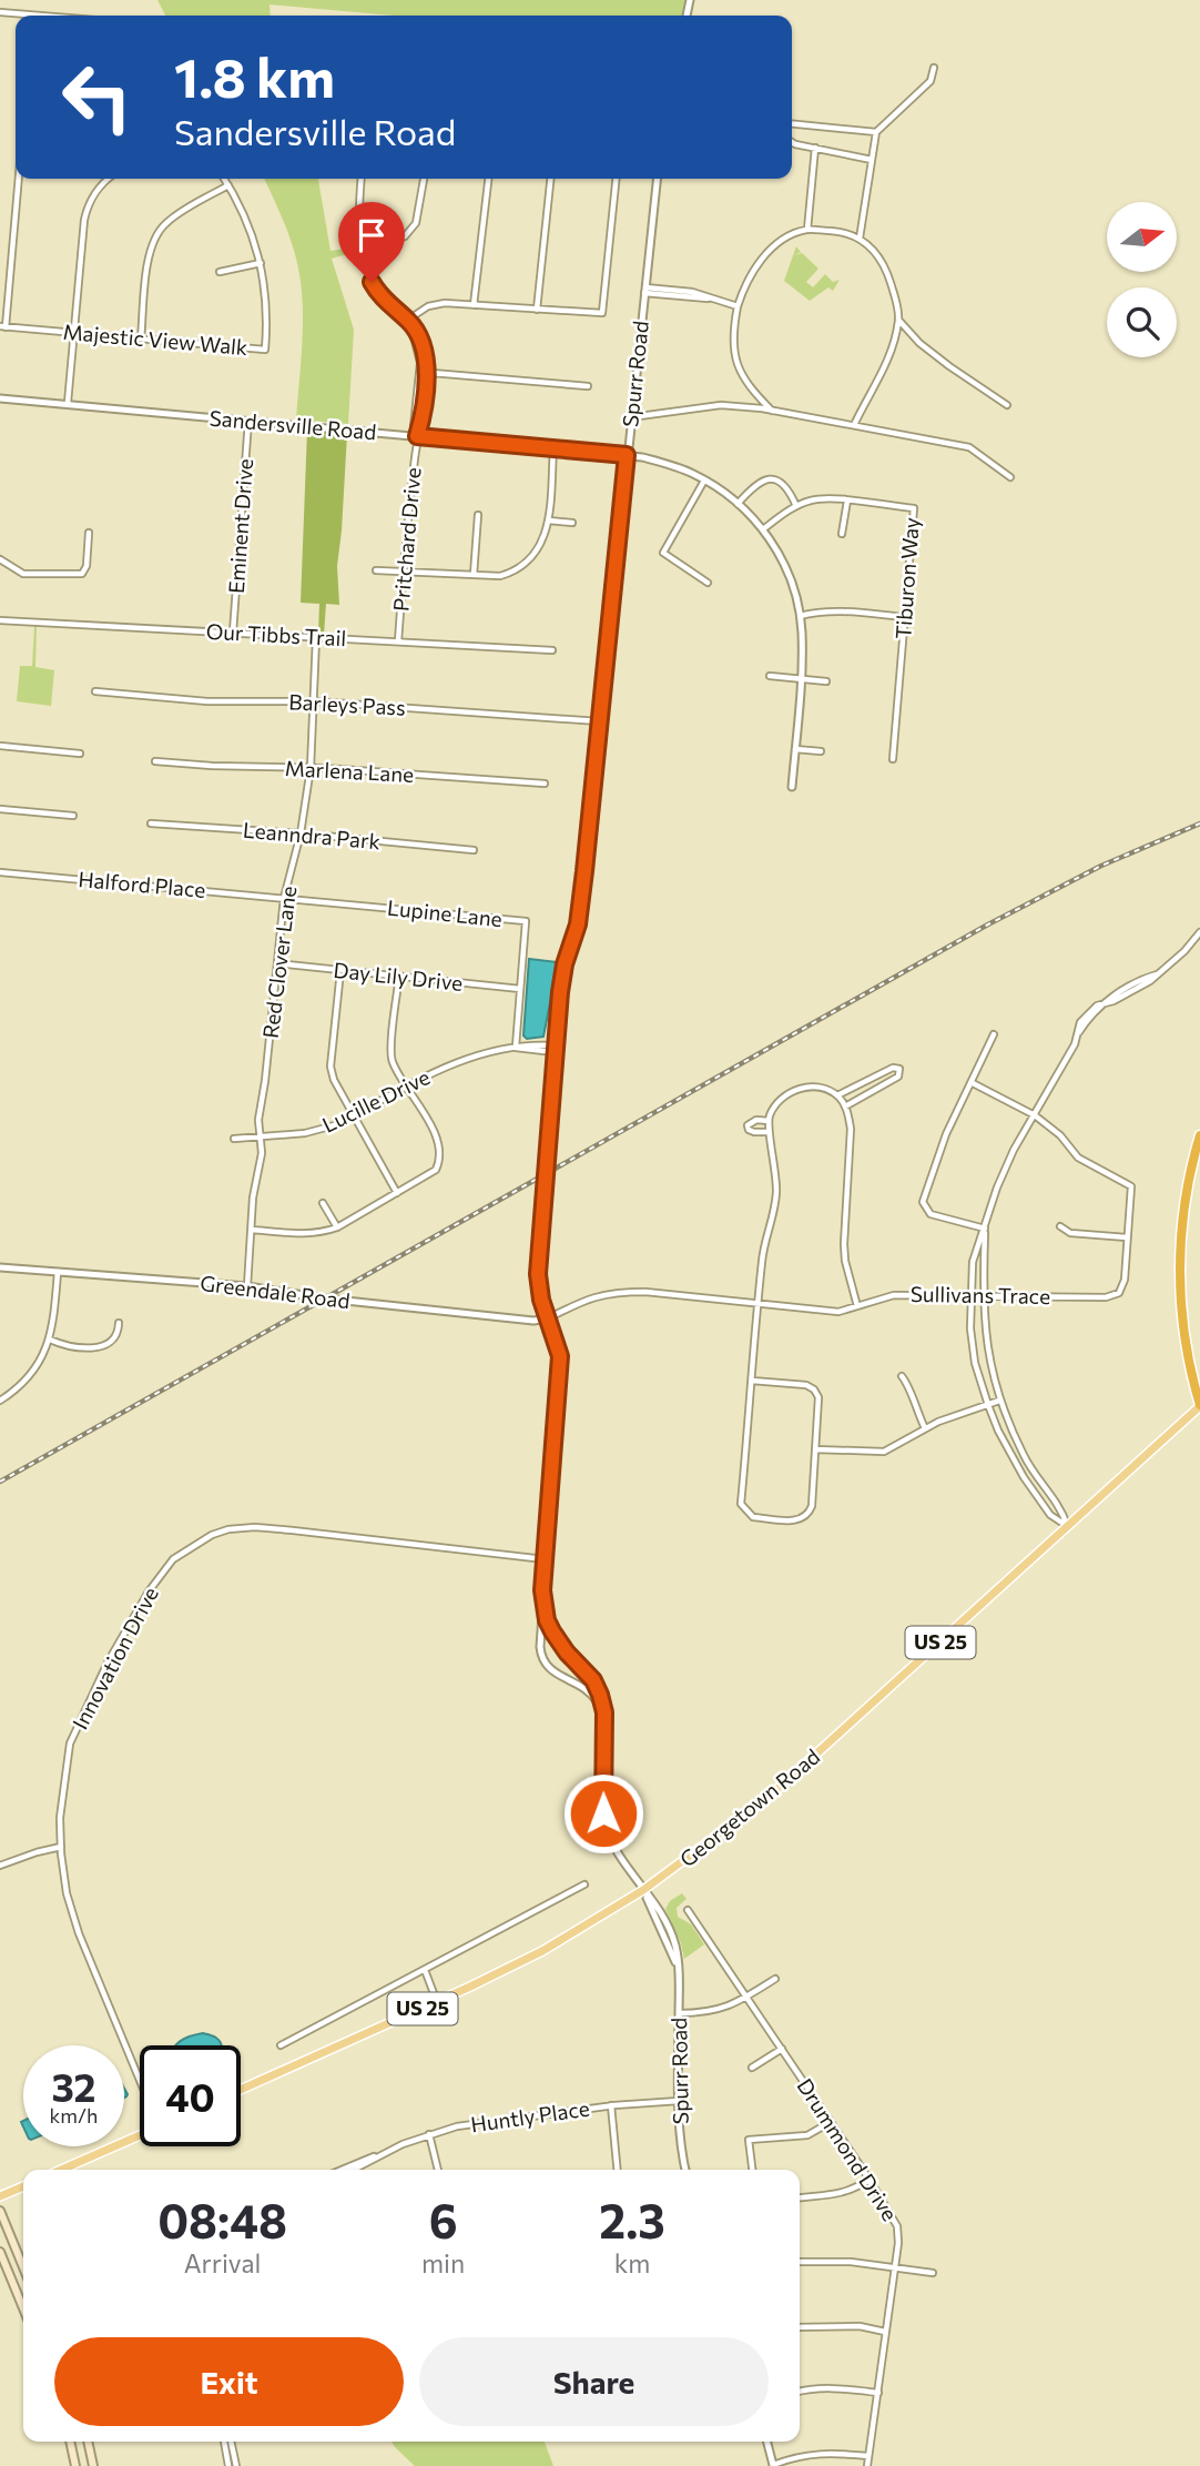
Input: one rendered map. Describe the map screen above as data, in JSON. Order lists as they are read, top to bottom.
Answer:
{
  "streets": {
    "main road": ["US 25", "Georgetown Road"],
    "street": [
      "Majestic View Walk",
      "Spurr Road",
      "Sandersville Road",
      "Eminent Drive",
      "Pritchard Drive",
      "Tiburon Way",
      "Our Tibbs Trail",
      "Barleys Pass",
      "Marlena Lane",
      "Leanndra Park",
      "Halford Place",
      "Lupine Lane",
      "Red Clover Lane",
      "Day Lily Drive",
      "Lucille Drive",
      "Greendale Road",
      "Sullivans Trace",
      "Innovation Drive",
      "Huntly Place",
      "Drummond Drive"
    ]
  },
  "crossings": [
    ["Spurr Road", "Sandersville Road"],
    ["Spurr Road", "Barleys Pass"],
    ["Spurr Road", "Lucille Drive"],
    ["Spurr Road", "Greendale Road"],
    ["Spurr Road", "Sullivans Trace"],
    ["Spurr Road", "Innovation Drive"],
    ["Spurr Road", "Georgetown Road"],
    ["Spurr Road", "Huntly Place"],
    ["Sandersville Road", "Eminent Drive"],
    ["Sandersville Road", "Pritchard Drive"],
    ["Sandersville Road", "Tiburon Way"],
    ["Eminent Drive", "Our Tibbs Trail"],
    ["Pritchard Drive", "Our Tibbs Trail"],
    ["Our Tibbs Trail", "Red Clover Lane"],
    ["Barleys Pass", "Red Clover Lane"],
    ["Marlena Lane", "Red Clover Lane"],
    ["Leanndra Park", "Red Clover Lane"],
    ["Halford Place", "Lupine Lane"],
    ["Halford Place", "Red Clover Lane"],
    ["Lupine Lane", "Red Clover Lane"],
    ["Lupine Lane", "Day Lily Drive"],
    ["Lupine Lane", "Lucille Drive"],
    ["Red Clover Lane", "Day Lily Drive"],
    ["Red Clover Lane", "Lucille Drive"],
    ["Red Clover Lane", "Greendale Road"],
    ["Greendale Road", "Sullivans Trace"]
  ],
  "north": "right",
  "page": {
    "turn": ["1.8 km", "Sandersville Road"],
    "speed": "32 km/h",
    "limit": "40",
    "eta": [
      "08:48",
      "Arrival",
      "6",
      "min",
      "2.3",
      "km"
    ],
    "buttons": ["Exit", "Share"]
  }
}
